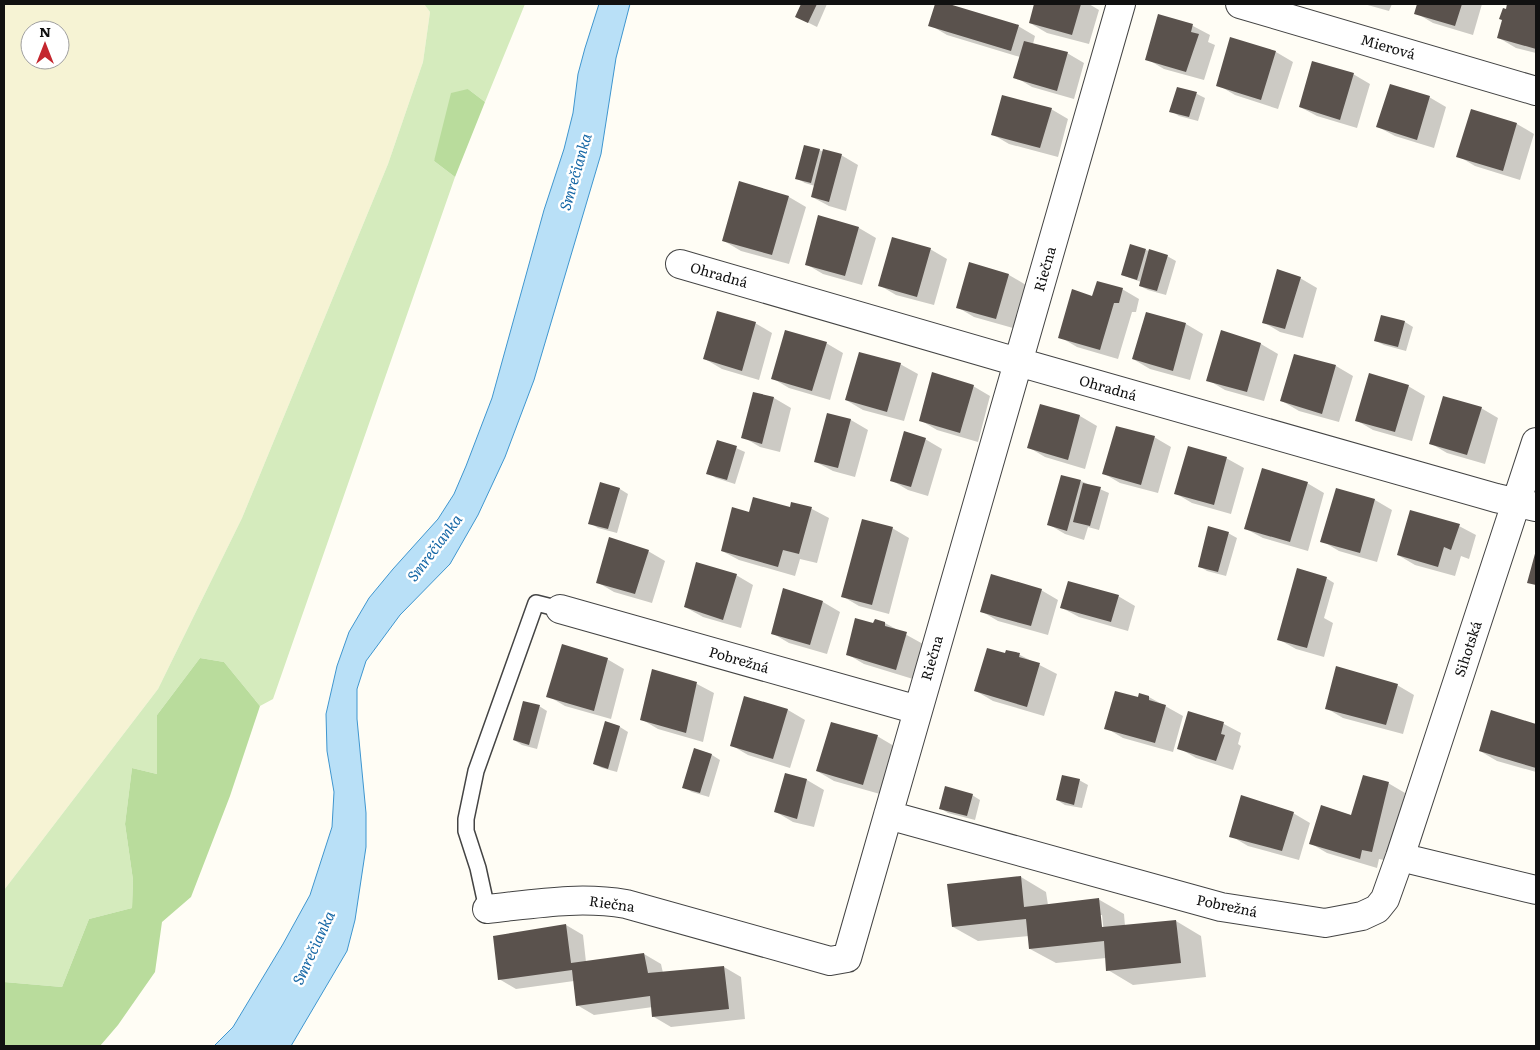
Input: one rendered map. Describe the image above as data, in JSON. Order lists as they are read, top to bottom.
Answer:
{
  "streets": {
    "street": [
      "Mierová",
      "Riečna",
      "Ohradná",
      "Sihotská",
      "Pobrežná"
    ]
  },
  "crossings": [
    ["Riečna", "Ohradná"],
    ["Riečna", "Pobrežná"],
    ["Ohradná", "Sihotská"],
    ["Sihotská", "Pobrežná"]
  ],
  "water": ["Smrečianka"],
  "north": "top"
}
